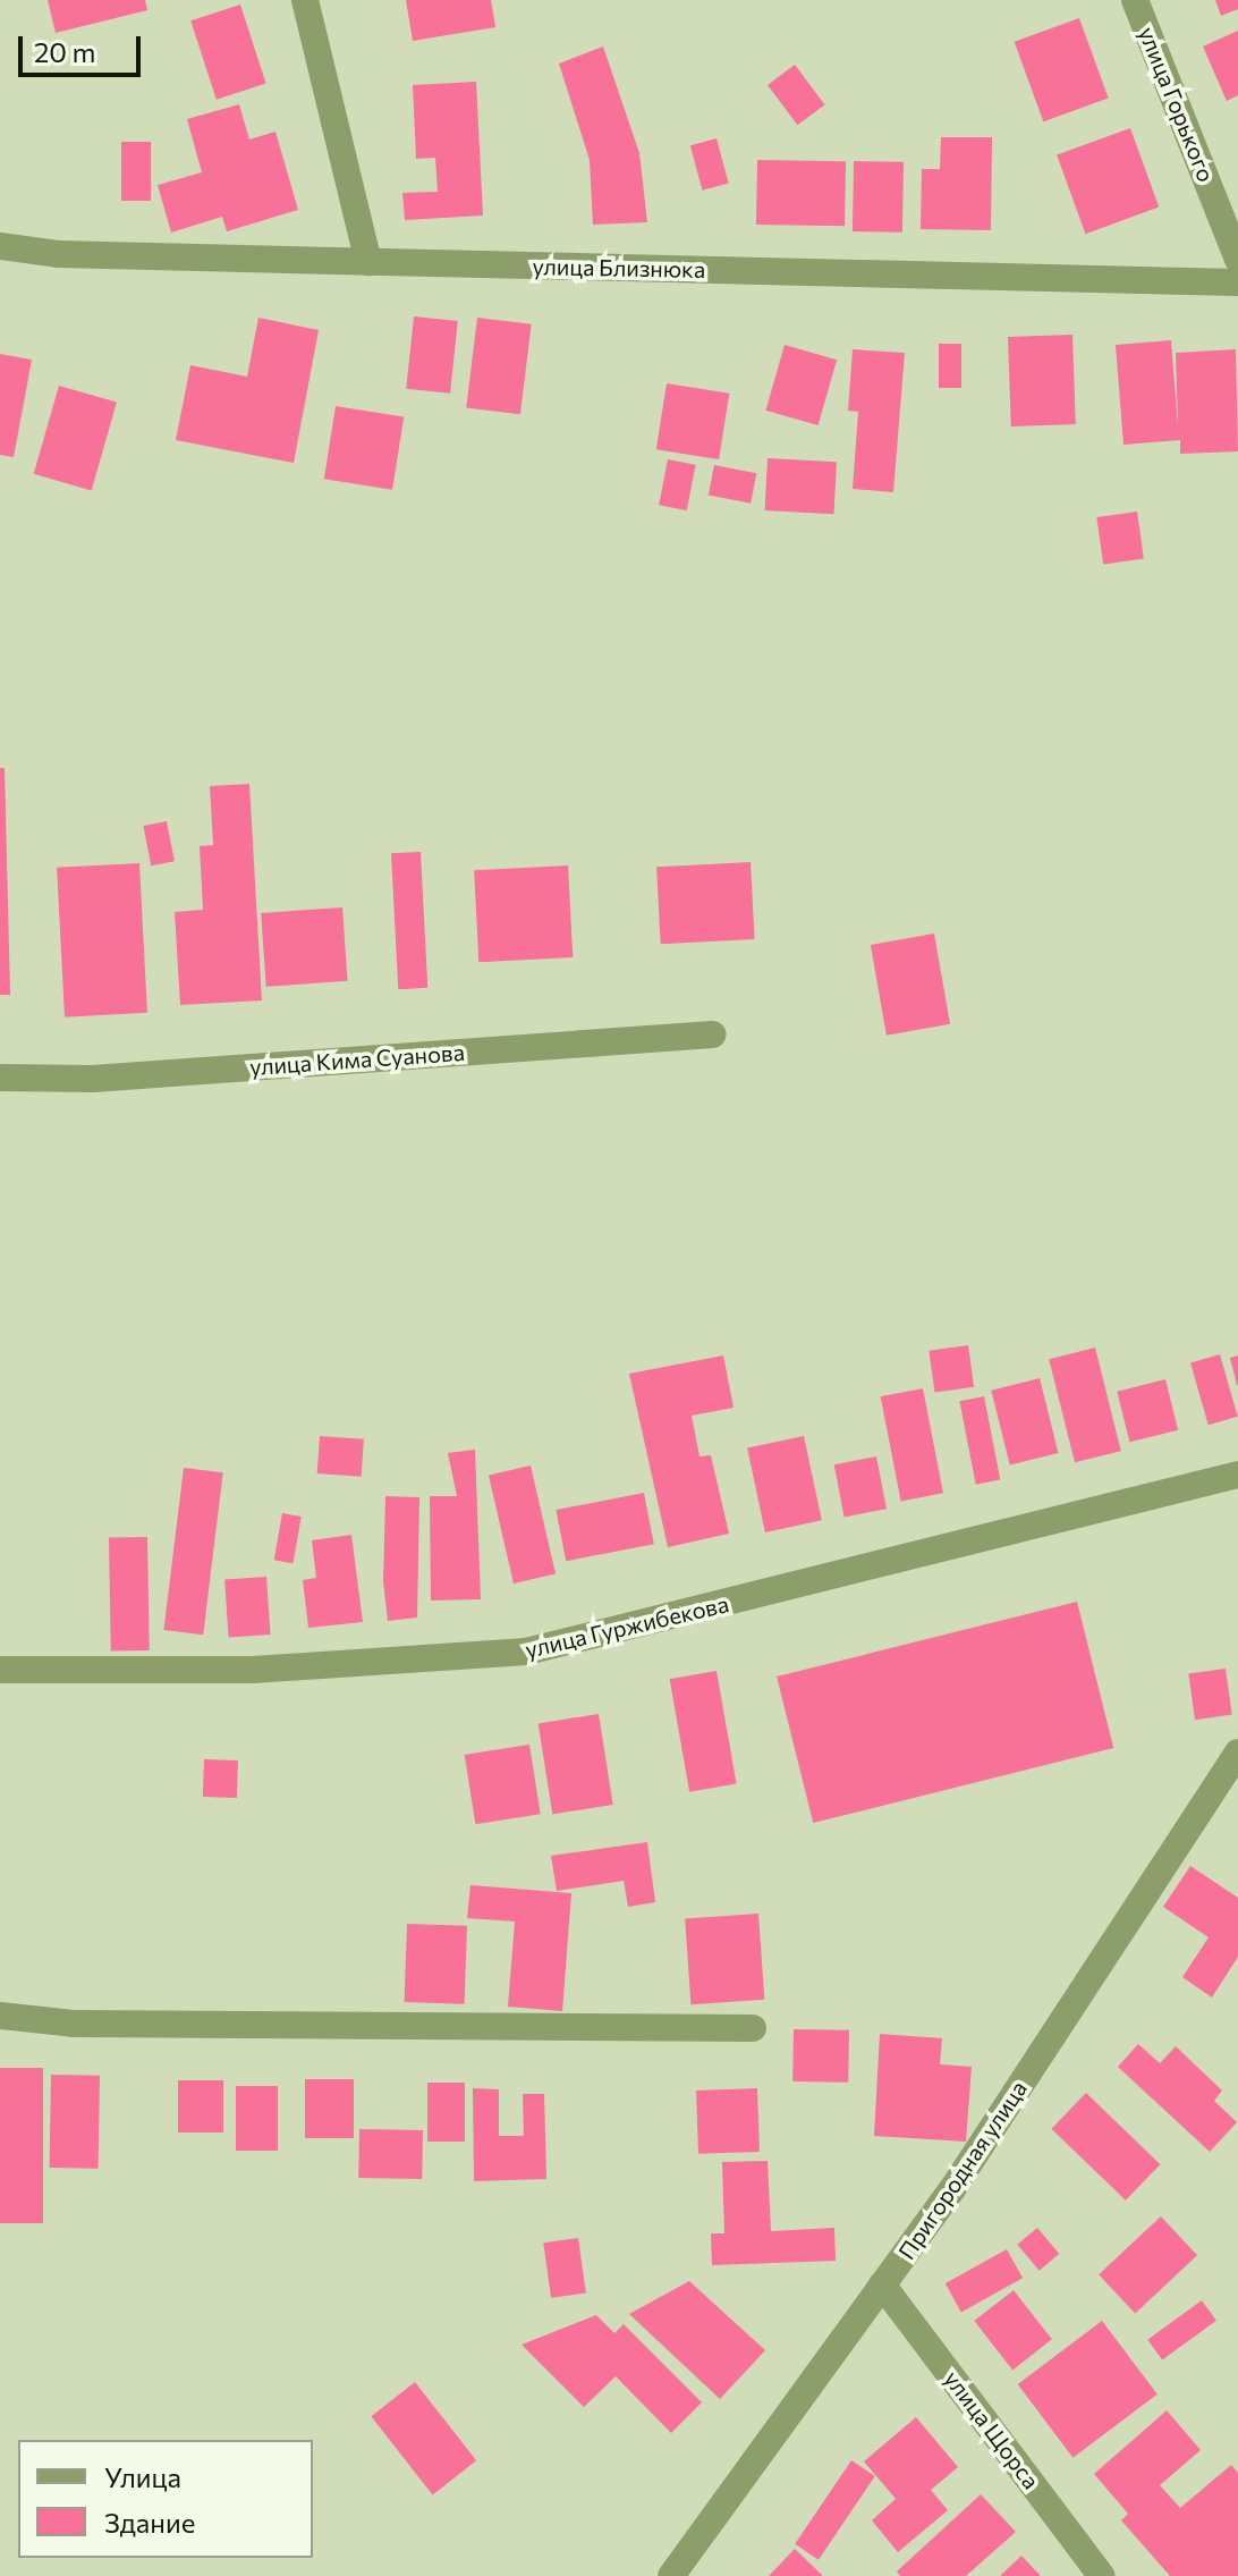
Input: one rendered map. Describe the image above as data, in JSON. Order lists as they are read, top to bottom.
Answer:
{
  "streets": {
    "street": [
      "улица Горького",
      "улица Близнюка",
      "улица Кима Суанова",
      "улица Гуржибекова",
      "Пригородная улица",
      "улица Щорса"
    ]
  },
  "crossings": [
    ["Пригородная улица", "улица Щорса"]
  ],
  "legend": ["Улица", "Здание"],
  "scale_bar": "20 m"
}
